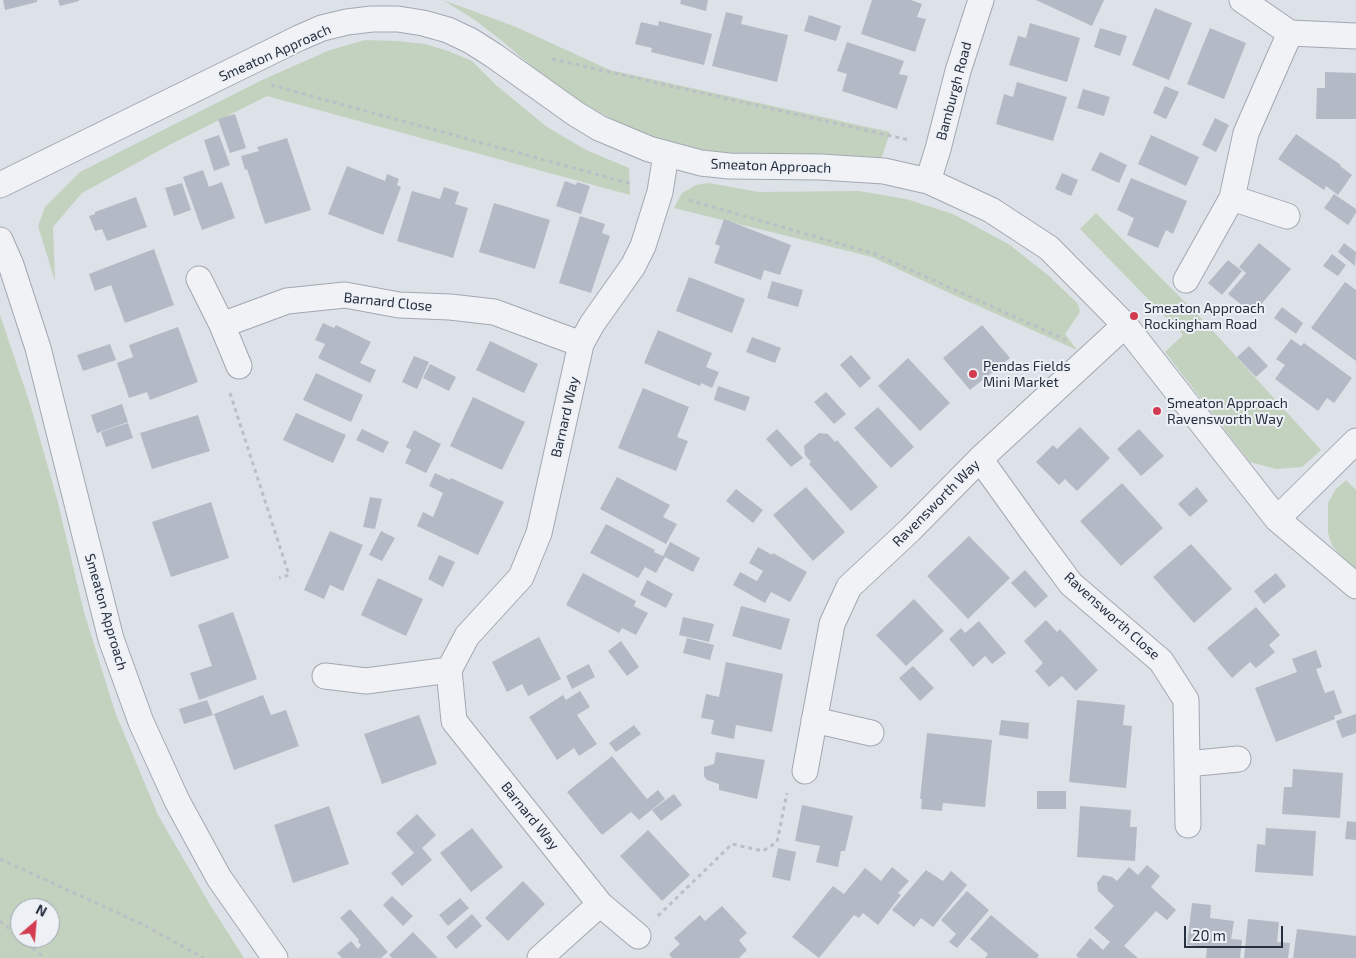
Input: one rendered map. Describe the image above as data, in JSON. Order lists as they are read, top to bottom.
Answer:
{
  "streets": {
    "street": [
      "Smeaton Approach",
      "Bamburgh Road",
      "Barnard Close",
      "Barnard Way",
      "Ravensworth Way",
      "Ravensworth Close"
    ]
  },
  "crossings": [
    ["Smeaton Approach", "Bamburgh Road"],
    ["Smeaton Approach", "Barnard Way"],
    ["Smeaton Approach", "Ravensworth Way"],
    ["Barnard Close", "Barnard Way"],
    ["Ravensworth Way", "Ravensworth Close"]
  ],
  "places": ["Smeaton Approach Rockingham Road", "Pendas Fields Mini Market", "Smeaton Approach Ravensworth Way"],
  "scale_bar": "20 m",
  "north": "top right"
}
